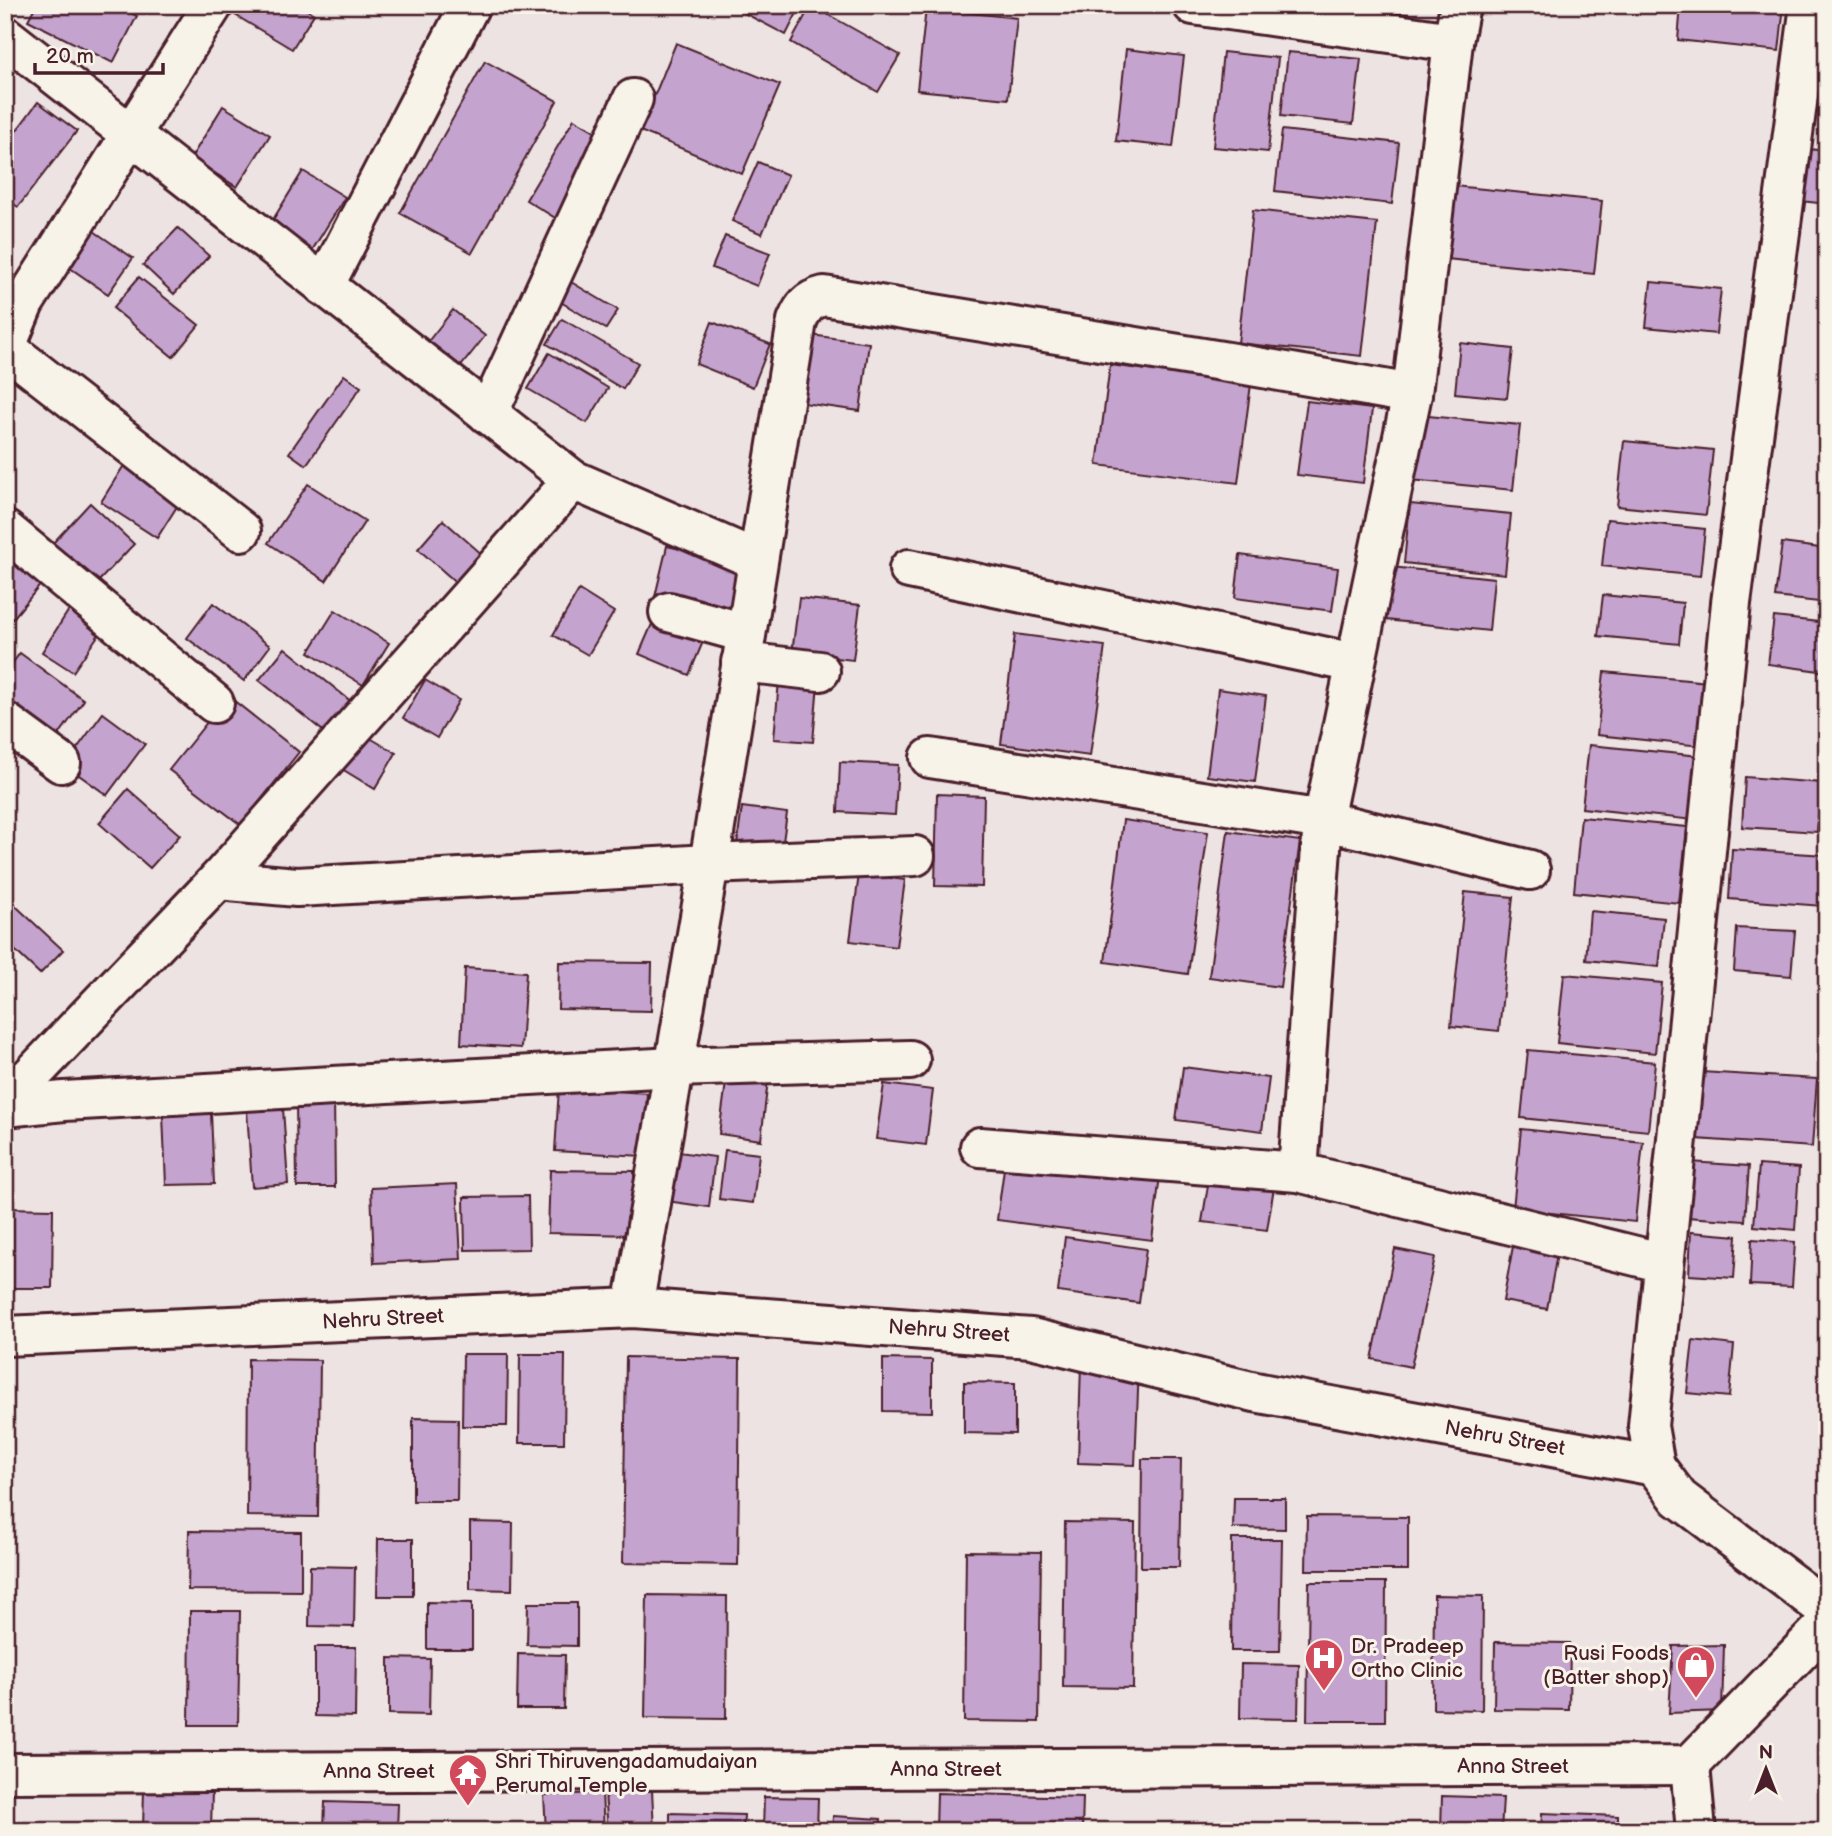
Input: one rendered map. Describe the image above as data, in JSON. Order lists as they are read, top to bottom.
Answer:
{
  "streets": {
    "street": ["Nehru Street", "Anna Street"]
  },
  "places": {
    "hospital": ["Dr. Pradeep Ortho Clinic"],
    "shop": ["Rusi Foods (Batter shop)"],
    "temple": ["Shri Thiruvengadamudaiyan Perumal Temple"]
  },
  "scale_bar": "20 m",
  "north": "top"
}
